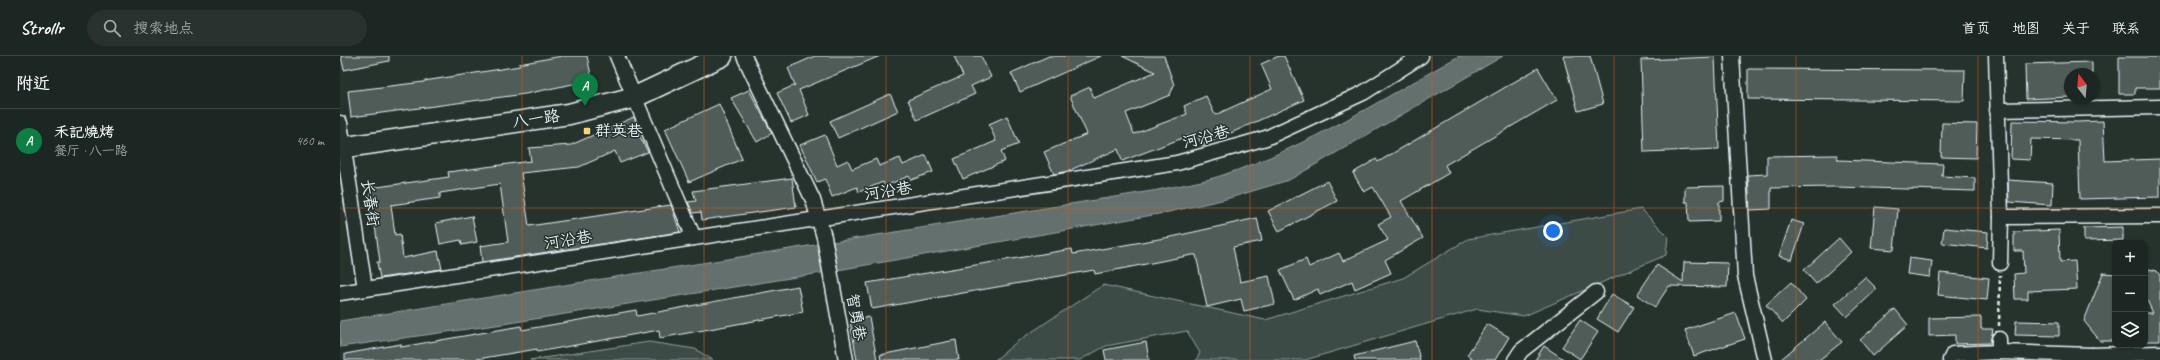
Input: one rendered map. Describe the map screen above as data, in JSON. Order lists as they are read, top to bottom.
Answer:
{
  "streets": {
    "main road": ["八一路"],
    "street": ["河沿巷", "长春街", "智勇巷"]
  },
  "crossings": [
    ["八一路", "长春街"],
    ["河沿巷", "长春街"],
    ["河沿巷", "智勇巷"]
  ],
  "places": {
    "transit": ["群英巷"]
  },
  "north": "top",
  "page": {
    "header": "Strollr",
    "search": "搜索地点",
    "nav": [
      "首页",
      "地图",
      "关于",
      "联系"
    ],
    "heading": "附近",
    "pins": "A",
    "list": [
      {
        "mark": "A",
        "name": "禾記燒烤",
        "note": "餐厅 · 八一路",
        "value": "460 m"
      }
    ],
    "map_buttons": ["+", "−"]
  }
}
